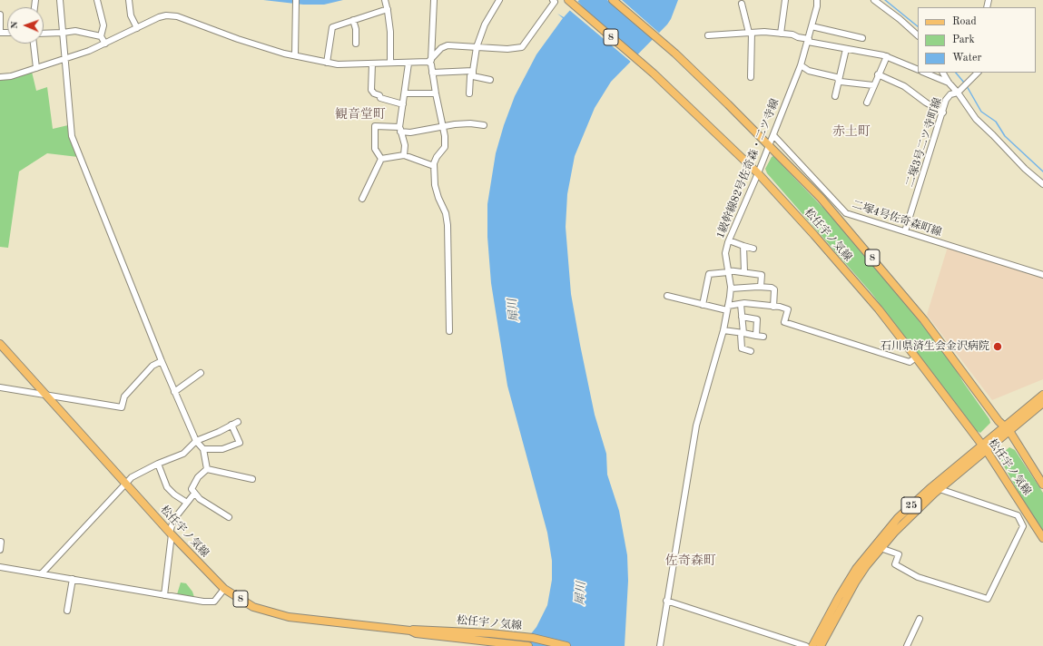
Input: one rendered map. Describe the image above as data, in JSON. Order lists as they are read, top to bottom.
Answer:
{
  "streets": {
    "main road": ["8", "松任宇ノ気線", "25"],
    "street": ["二塚3号二ツ寺町線", "1級幹線82号佐奇森・二ツ寺線", "二塚4号佐奇森町線"]
  },
  "crossings": [
    ["二塚3号二ツ寺町線", "二塚4号佐奇森町線"],
    ["1級幹線82号佐奇森・二ツ寺線", "二塚4号佐奇森町線"],
    ["1級幹線82号佐奇森・二ツ寺線", "松任宇ノ気線"],
    ["松任宇ノ気線", "25"]
  ],
  "districts": ["観音堂町", "赤土町", "佐奇森町"],
  "water": ["犀川"],
  "places": ["石川県済生会金沢病院"],
  "legend": ["Road", "Park", "Water"],
  "north": "left"
}
